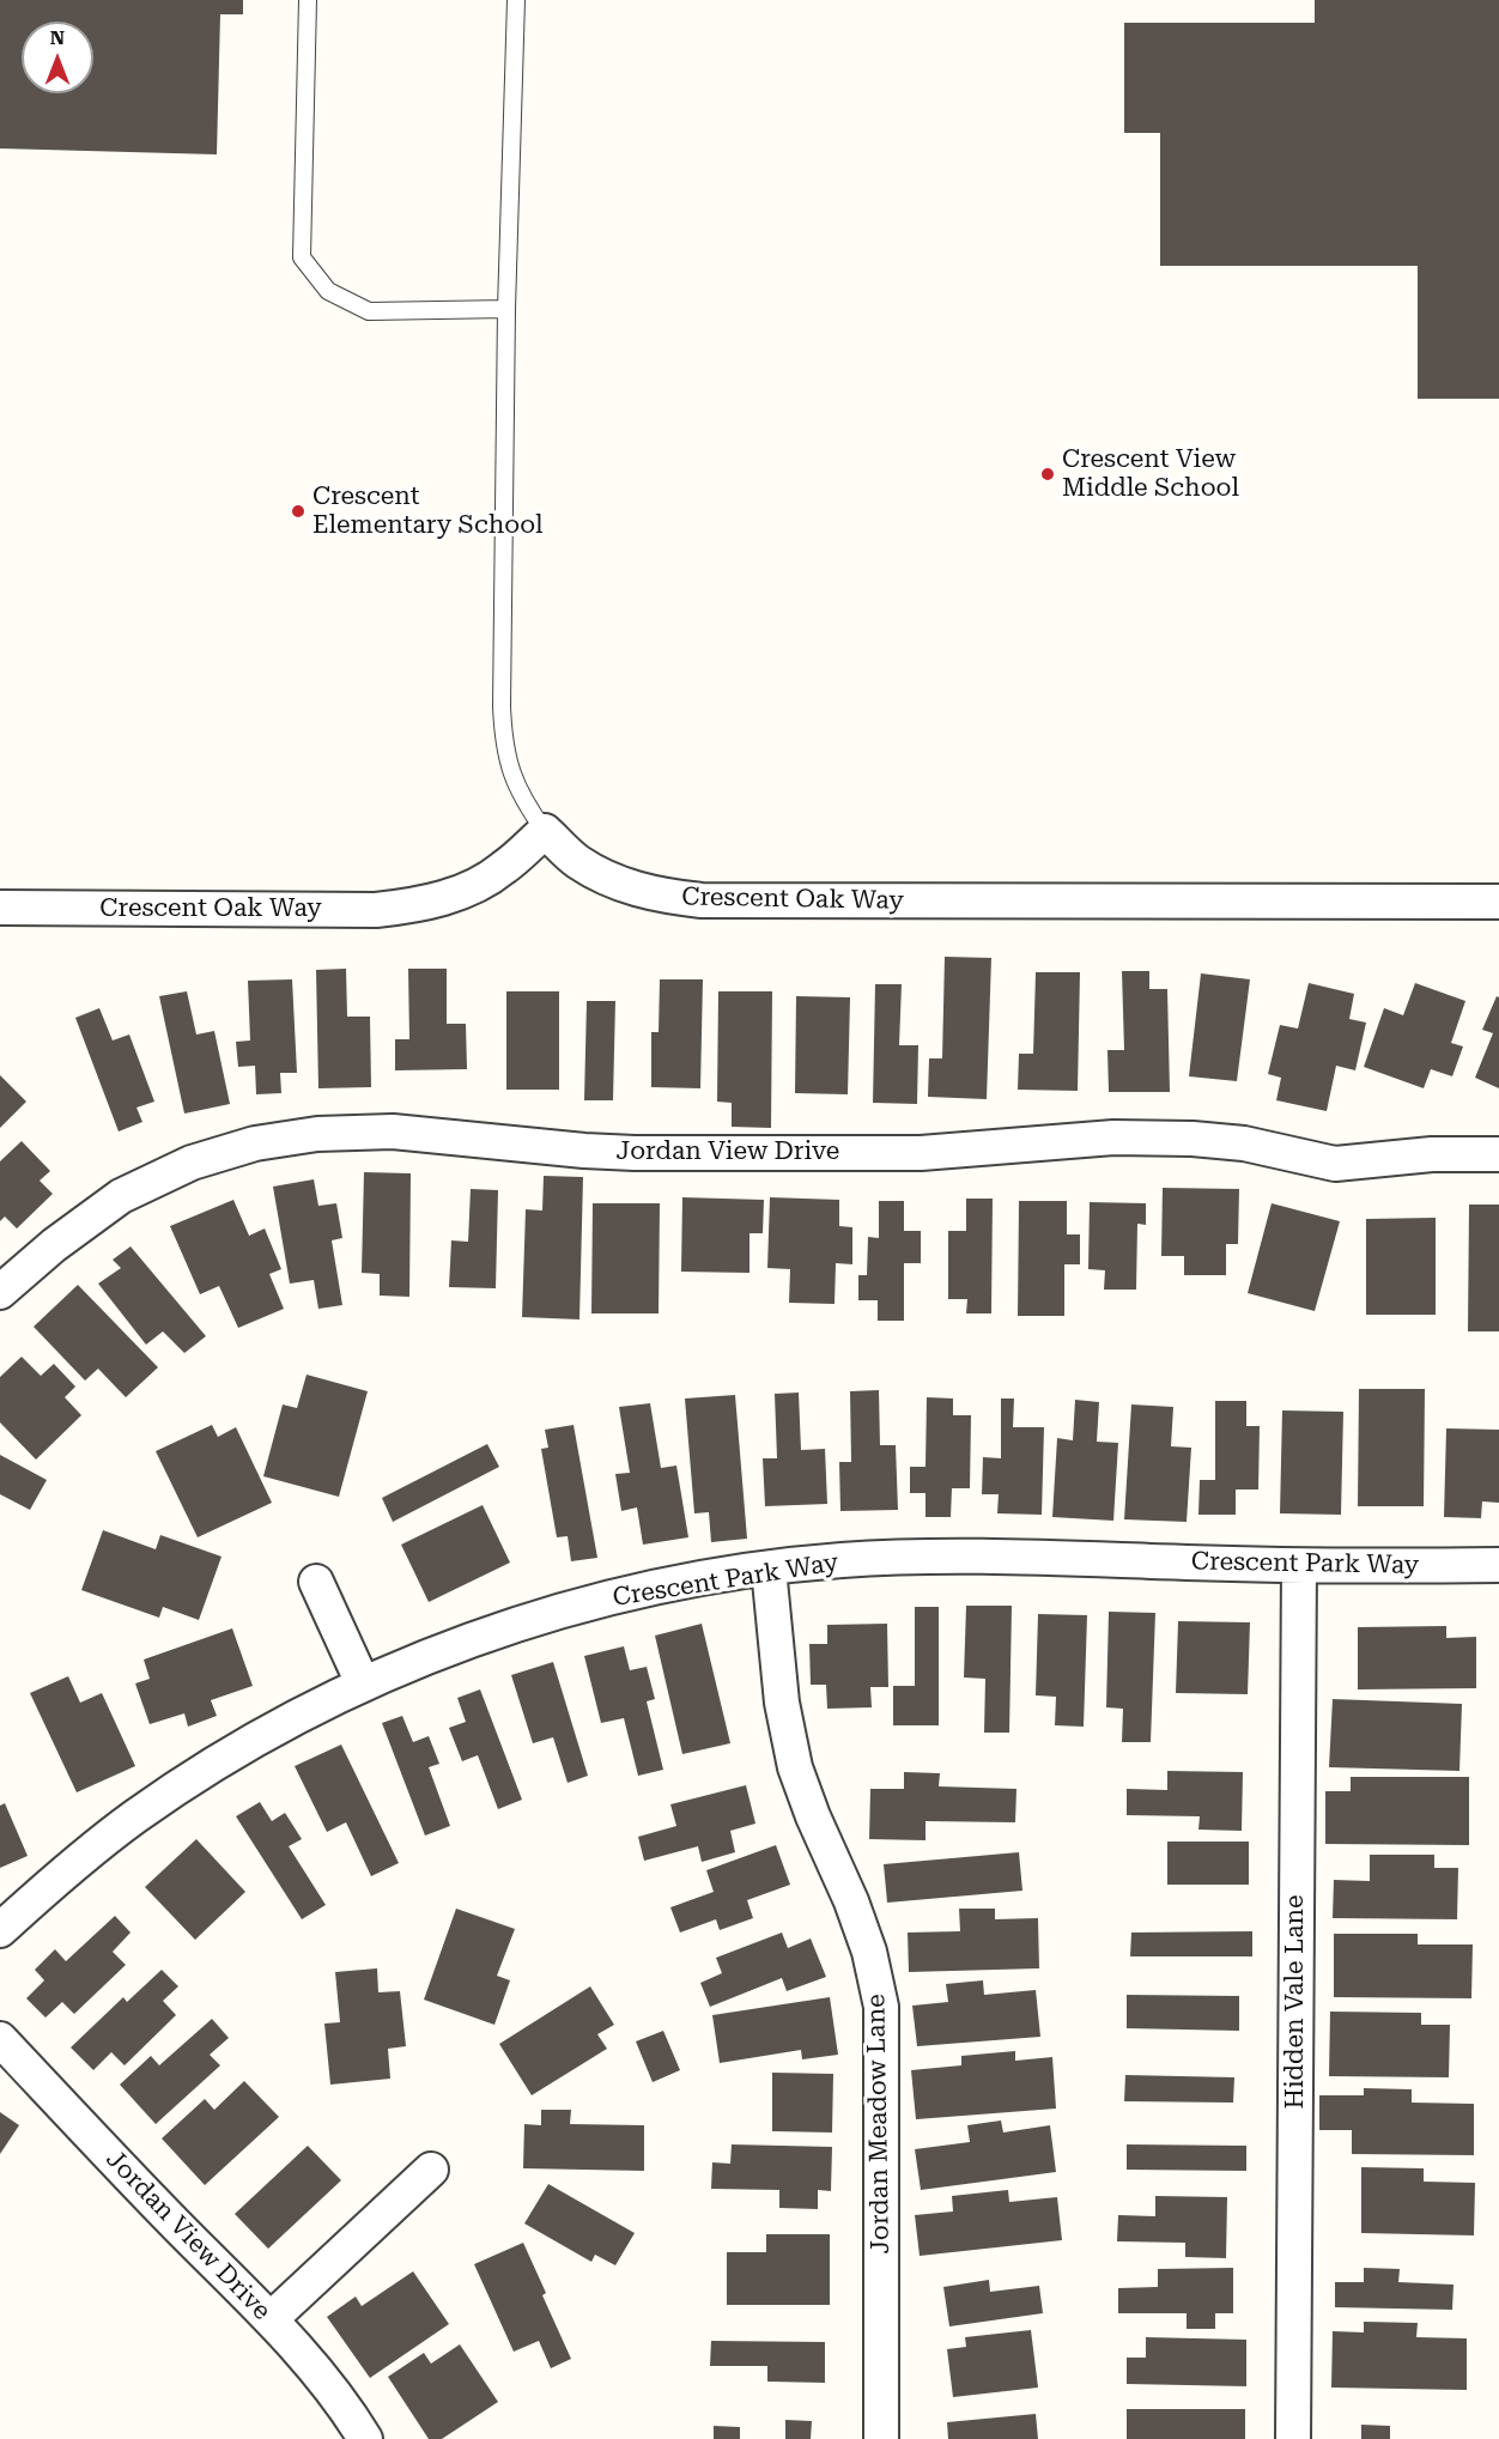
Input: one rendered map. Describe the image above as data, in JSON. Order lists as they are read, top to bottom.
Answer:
{
  "streets": {
    "street": [
      "Crescent Oak Way",
      "Jordan View Drive",
      "Crescent Park Way",
      "Hidden Vale Lane",
      "Jordan Meadow Lane"
    ]
  },
  "crossings": [
    ["Crescent Park Way", "Hidden Vale Lane"],
    ["Crescent Park Way", "Jordan Meadow Lane"]
  ],
  "places": ["Crescent View Middle School", "Crescent Elementary School"],
  "north": "top"
}
